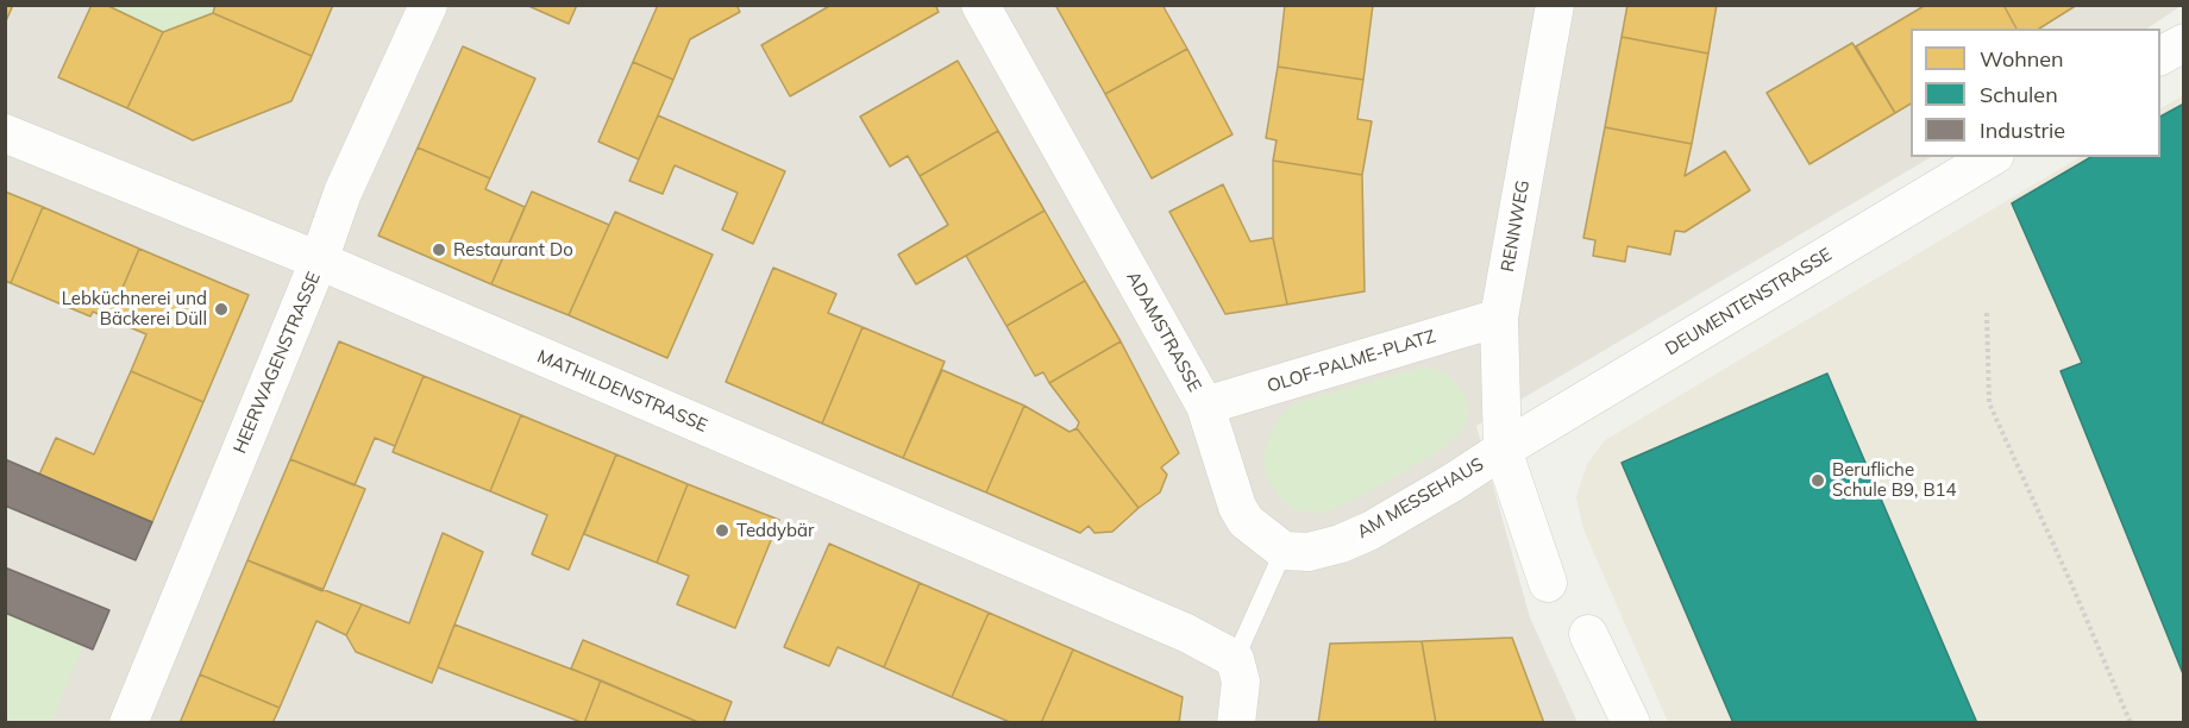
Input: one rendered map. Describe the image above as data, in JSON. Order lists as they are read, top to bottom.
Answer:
{
  "streets": {
    "street": [
      "RENNWEG",
      "DEUMENTENSTRASSE",
      "ADAMSTRASSE",
      "OLOF-PALME-PLATZ",
      "HEERWAGENSTRASSE",
      "MATHILDENSTRASSE",
      "AM MESSEHAUS"
    ]
  },
  "crossings": [
    ["RENNWEG", "DEUMENTENSTRASSE"],
    ["RENNWEG", "OLOF-PALME-PLATZ"],
    ["RENNWEG", "AM MESSEHAUS"],
    ["DEUMENTENSTRASSE", "AM MESSEHAUS"],
    ["ADAMSTRASSE", "OLOF-PALME-PLATZ"],
    ["ADAMSTRASSE", "AM MESSEHAUS"],
    ["HEERWAGENSTRASSE", "MATHILDENSTRASSE"]
  ],
  "places": [
    "Restaurant Do",
    "Lebküchnerei und Bäckerei Düll",
    "Berufliche Schule B9, B14",
    "Teddybär"
  ],
  "legend": ["Wohnen", "Schulen", "Industrie"]
}
